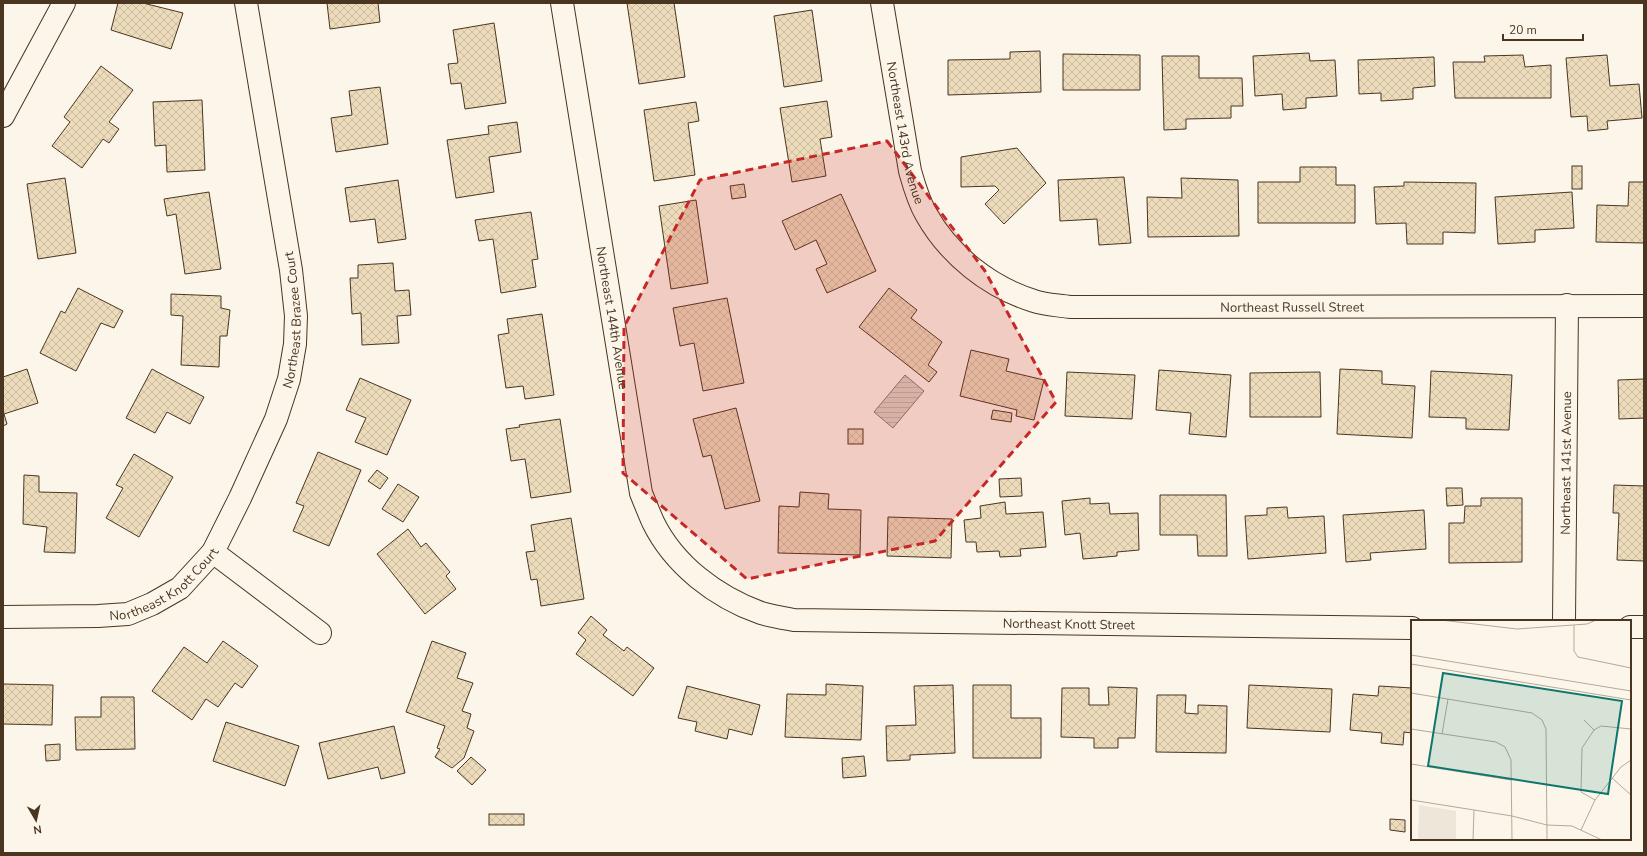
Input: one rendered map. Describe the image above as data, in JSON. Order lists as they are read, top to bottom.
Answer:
{
  "streets": {
    "street": [
      "Northeast 143rd Avenue",
      "Northeast Russell Street",
      "Northeast 144th Avenue",
      "Northeast Brazee Court",
      "Northeast 141st Avenue",
      "Northeast Knott Court",
      "Northeast Knott Street"
    ]
  },
  "crossings": [
    ["Northeast 143rd Avenue", "Northeast Russell Street"],
    ["Northeast Russell Street", "Northeast 141st Avenue"],
    ["Northeast 144th Avenue", "Northeast Knott Street"],
    ["Northeast Brazee Court", "Northeast Knott Court"]
  ],
  "scale_bar": "20 m",
  "north": "bottom"
}
